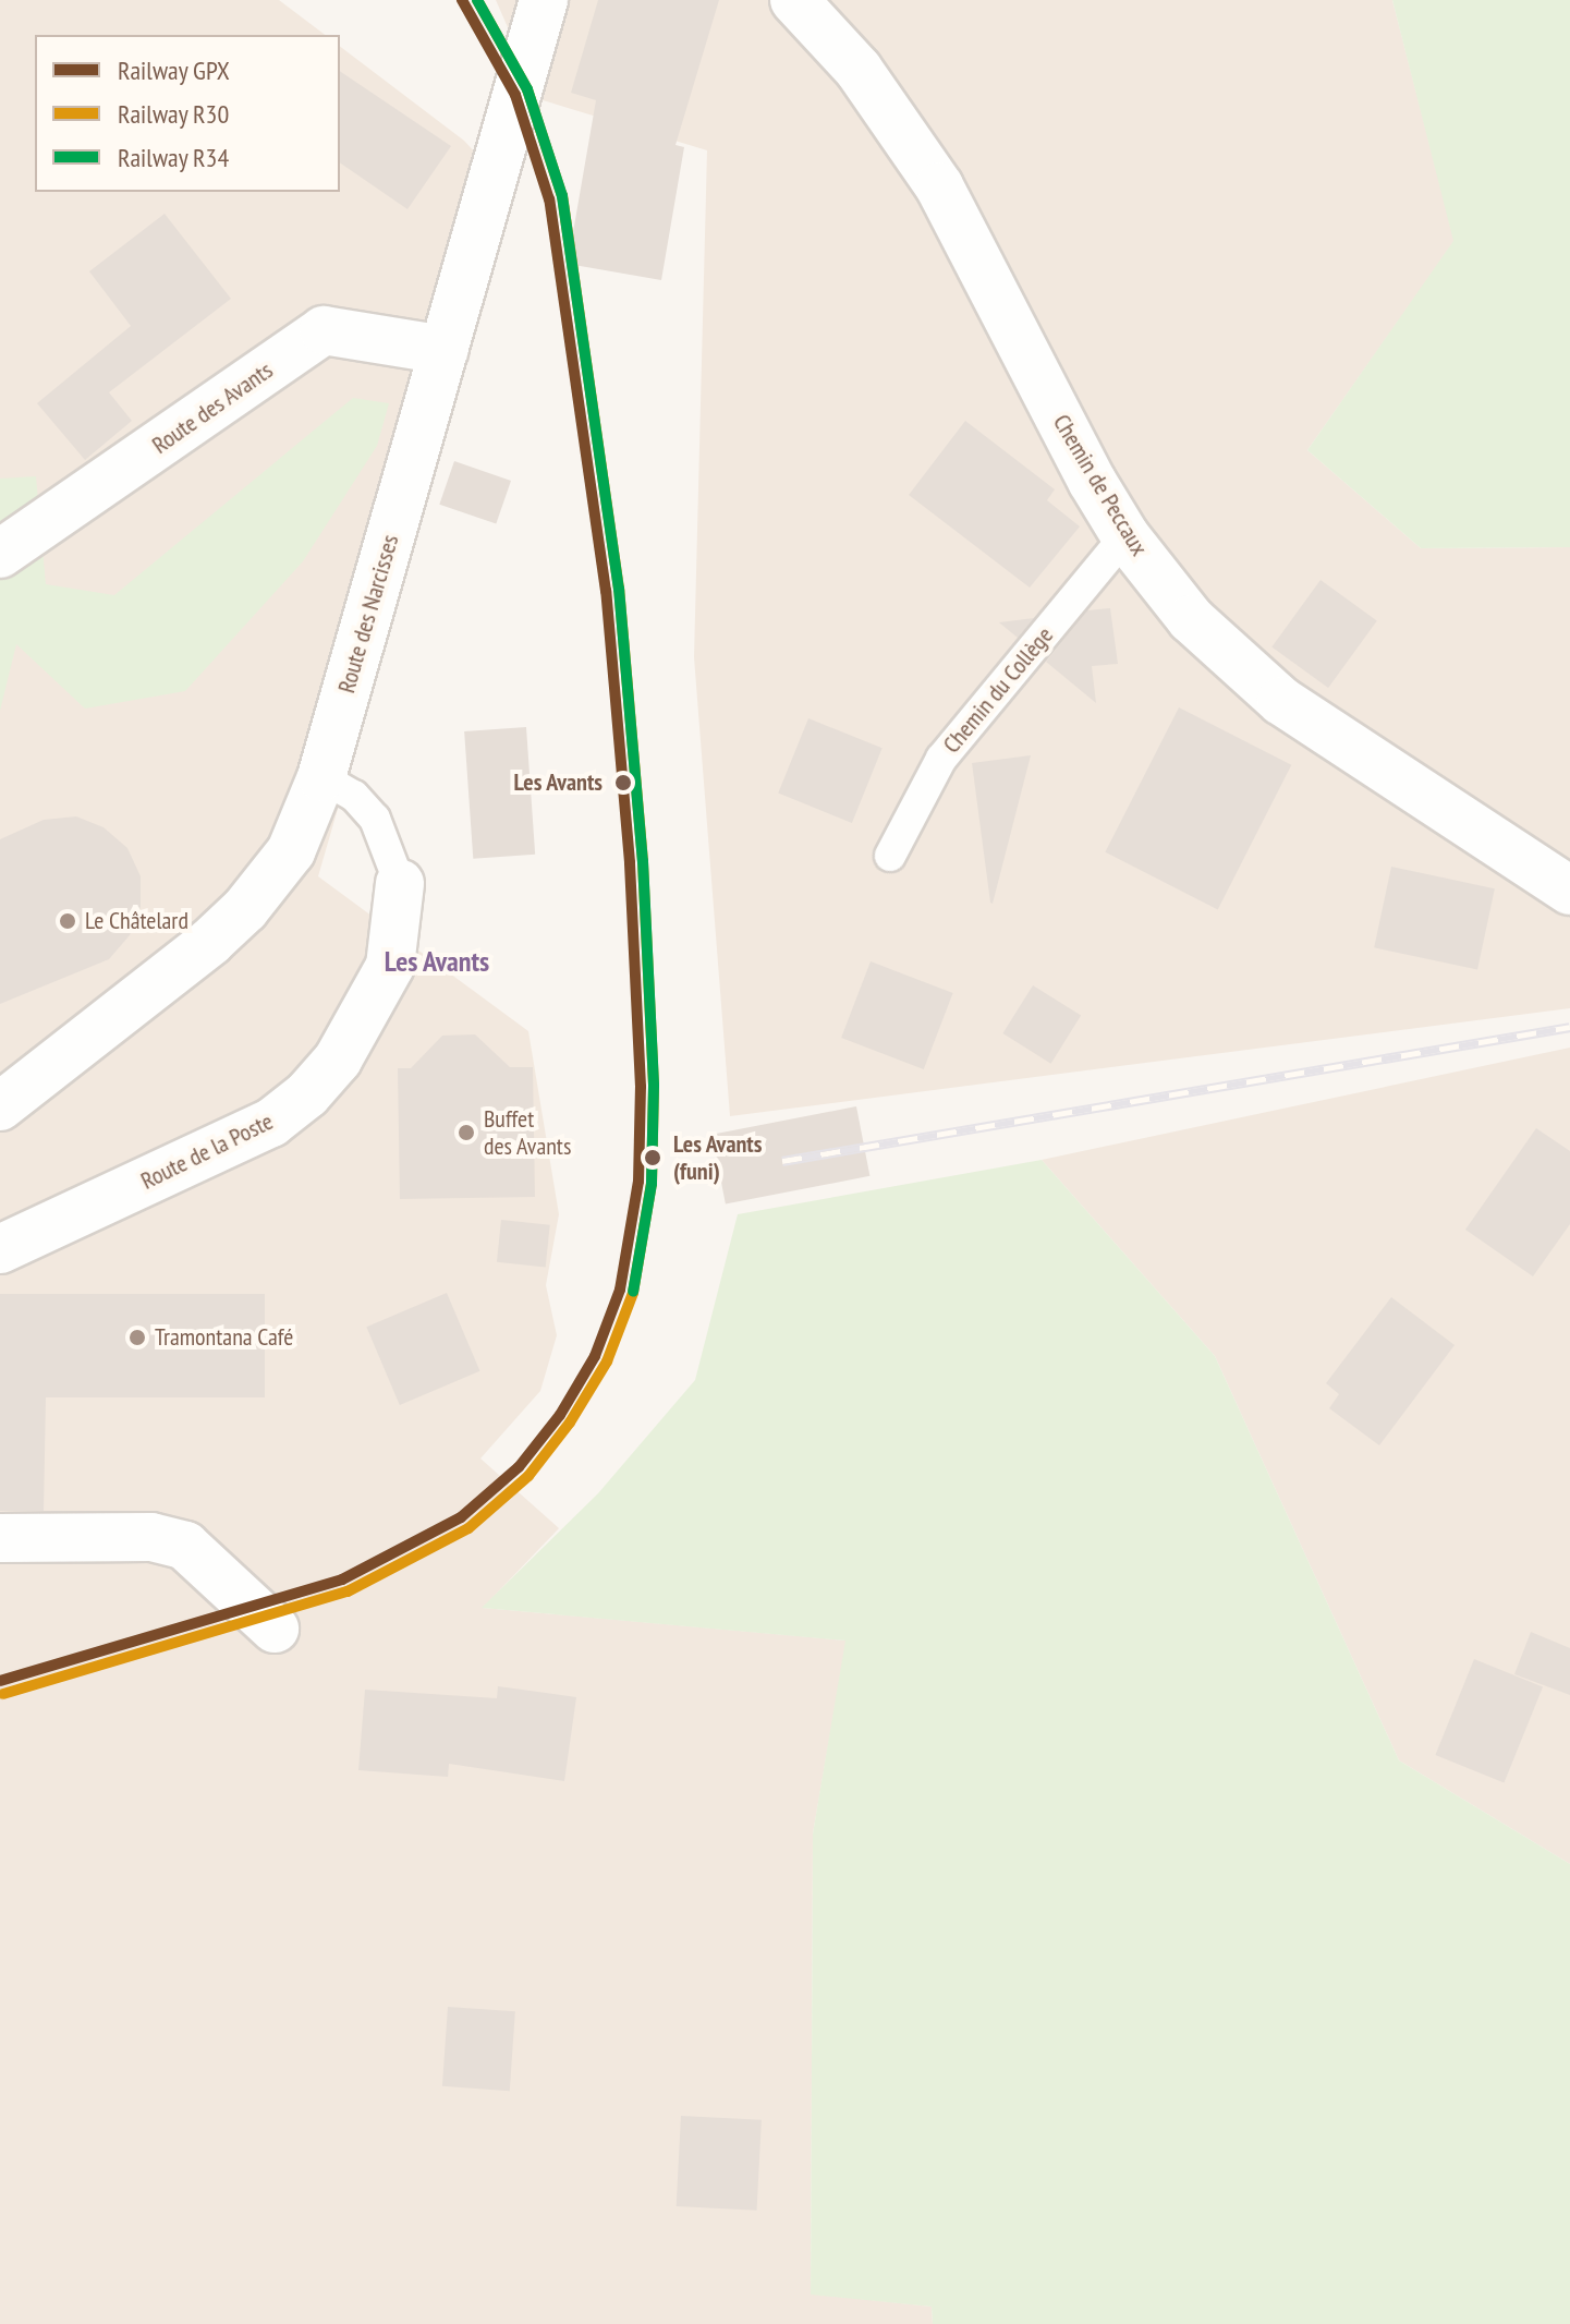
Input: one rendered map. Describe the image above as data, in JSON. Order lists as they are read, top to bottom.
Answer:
{
  "streets": {
    "street": [
      "Route des Avants",
      "Chemin de Peccaux",
      "Route des Narcisses",
      "Route de la Poste"
    ],
    "lane": ["Chemin du Collège"]
  },
  "crossings": [
    ["Route des Avants", "Route des Narcisses"],
    ["Chemin de Peccaux", "Chemin du Collège"],
    ["Route des Narcisses", "Route de la Poste"]
  ],
  "districts": ["Les Avants"],
  "places": [
    "Les Avants",
    "Le Châtelard",
    "Buffet des Avants",
    "Les Avants (funi)",
    "Tramontana Café"
  ],
  "lines": ["rail line GPX", "rail line R30", "rail line R34"],
  "legend": ["Railway GPX", "Railway R30", "Railway R34"]
}
